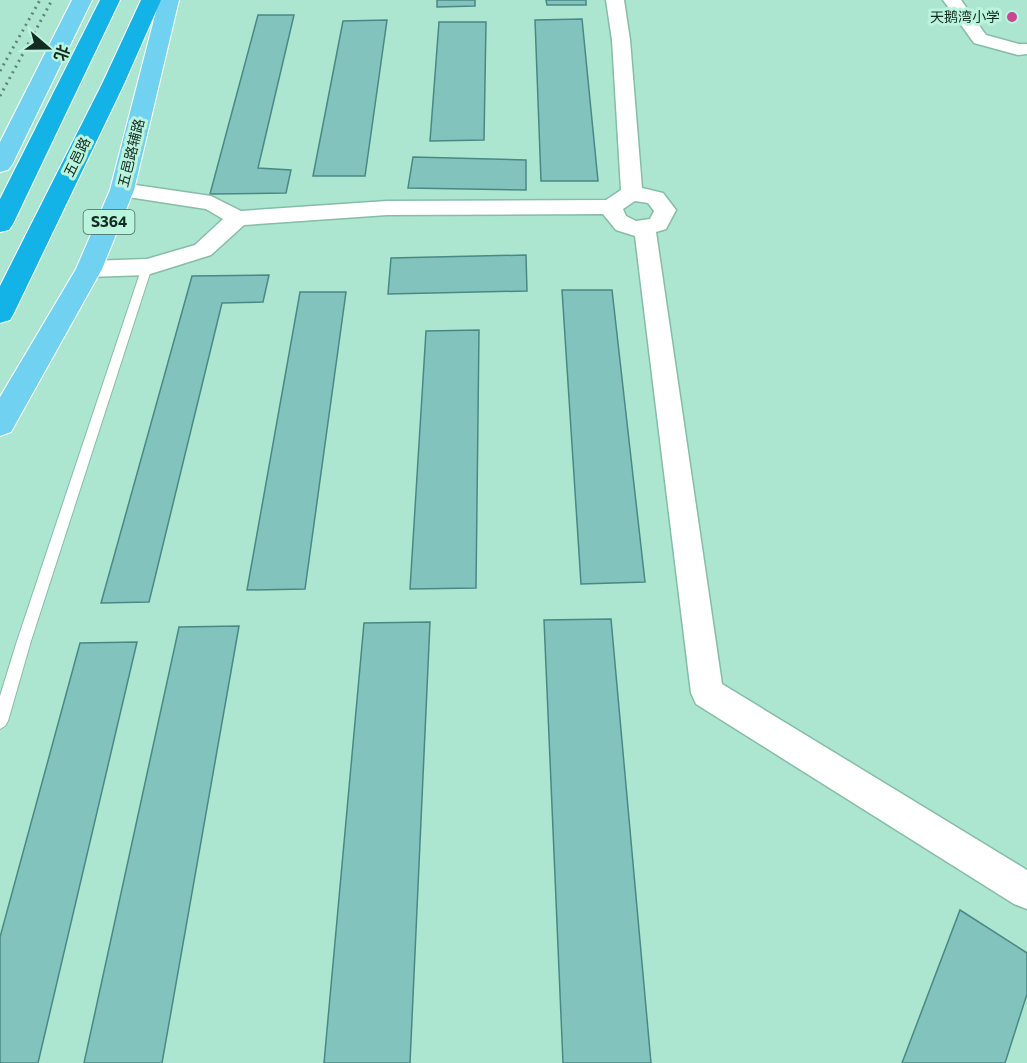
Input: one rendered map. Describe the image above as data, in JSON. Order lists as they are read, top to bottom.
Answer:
{
  "streets": {
    "highway": ["五邑路"],
    "main road": ["五邑路辅路", "S364"]
  },
  "places": ["天鹅湾小学"],
  "north": "right"
}
